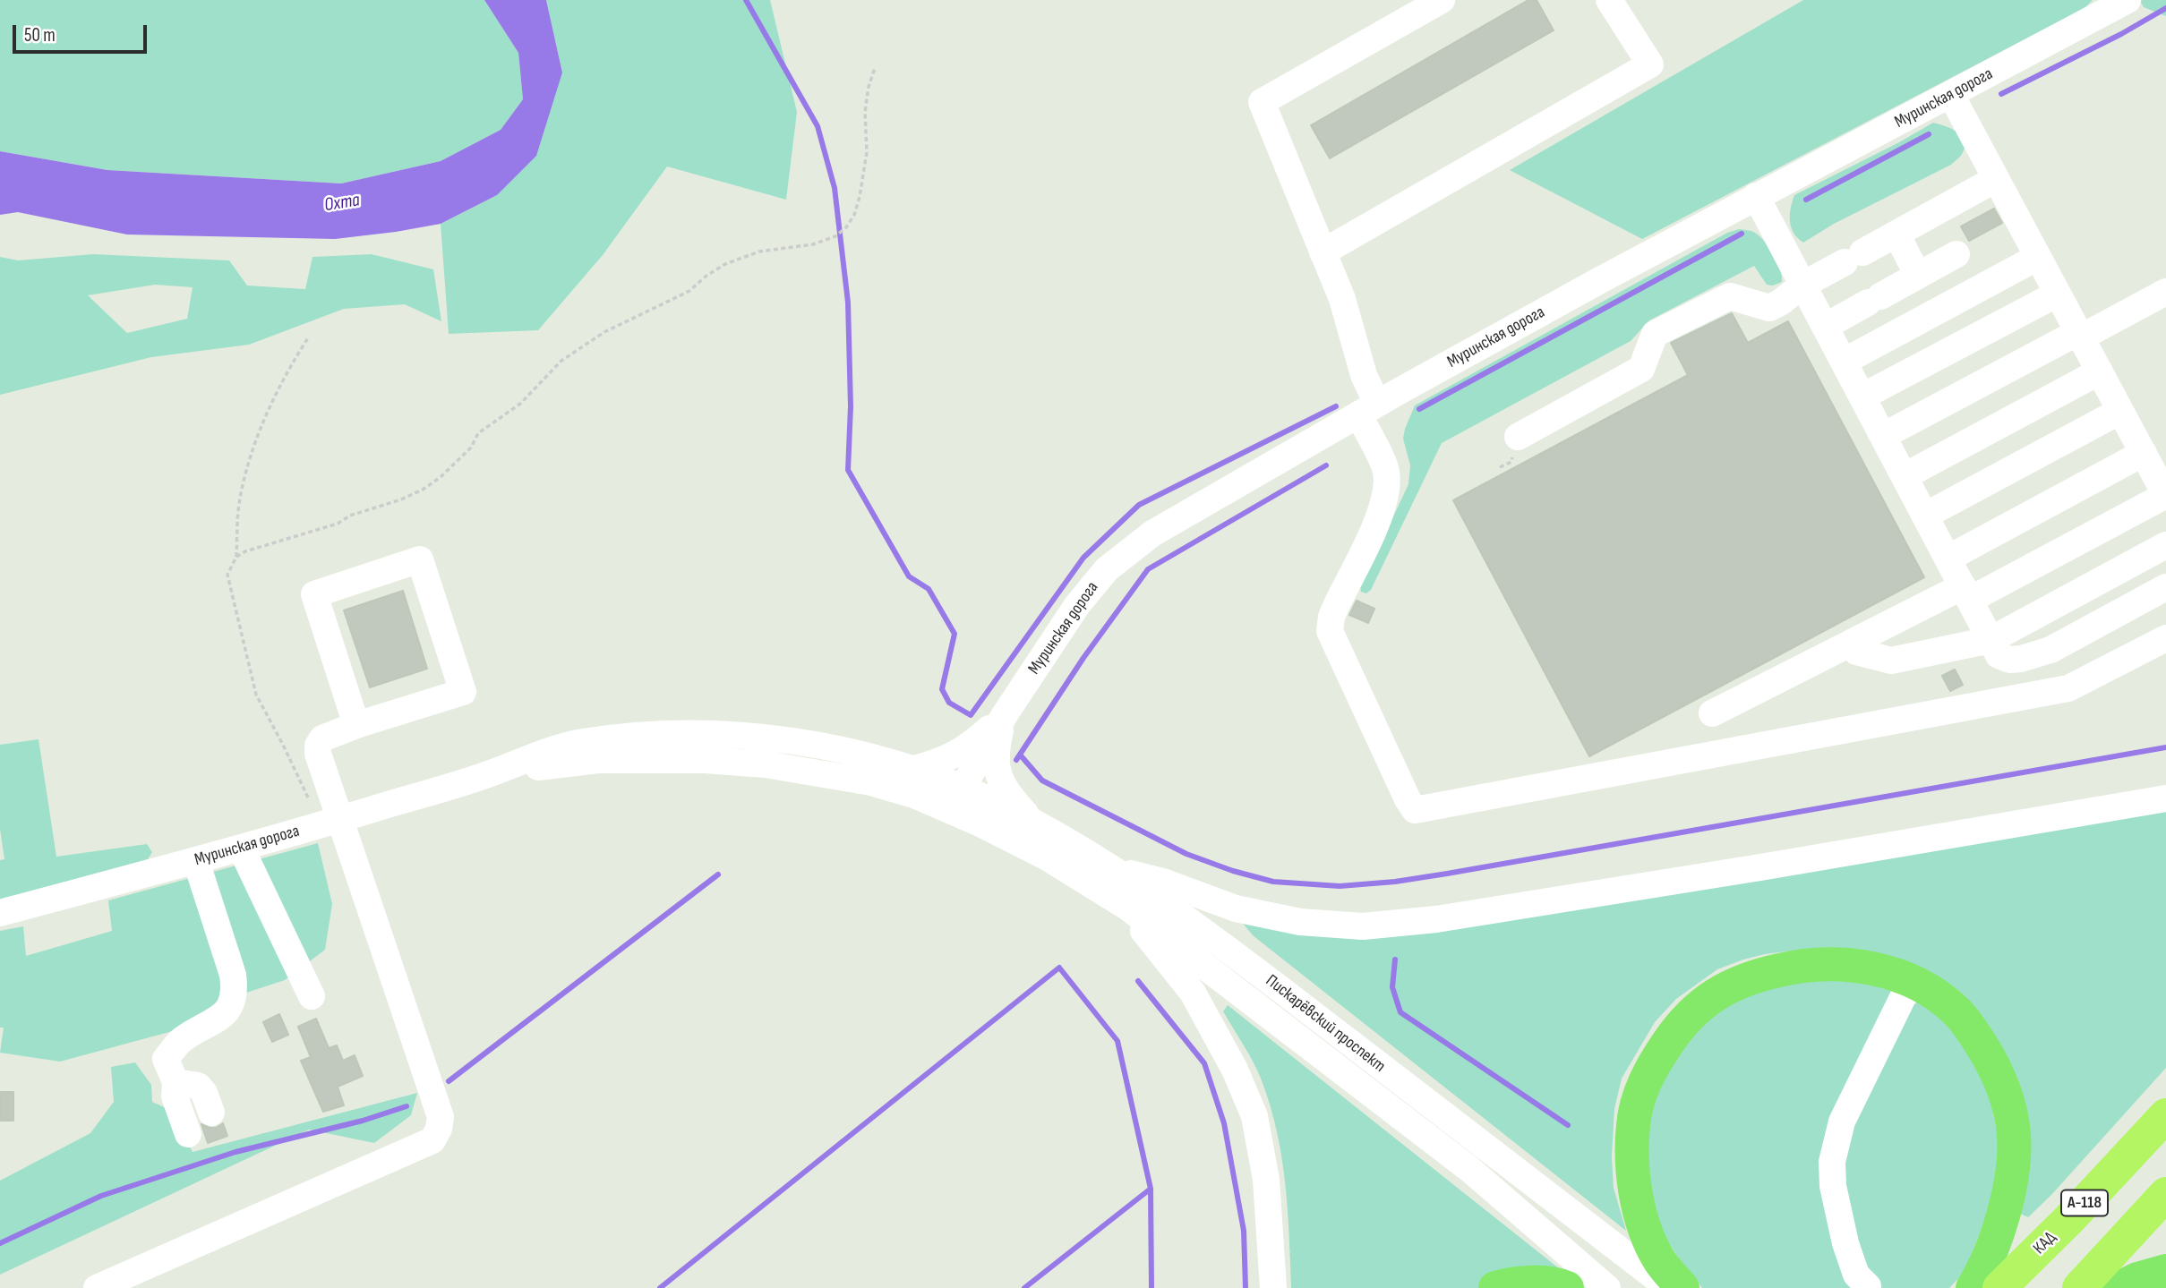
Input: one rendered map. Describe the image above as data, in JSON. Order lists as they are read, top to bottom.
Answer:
{
  "streets": {
    "highway": ["А-118", "КАД"],
    "street": ["Муринская дорога", "Пискарёвский проспект"]
  },
  "crossings": [
    ["Муринская дорога", "Пискарёвский проспект"]
  ],
  "water": ["Охта"],
  "scale_bar": "50 m"
}
